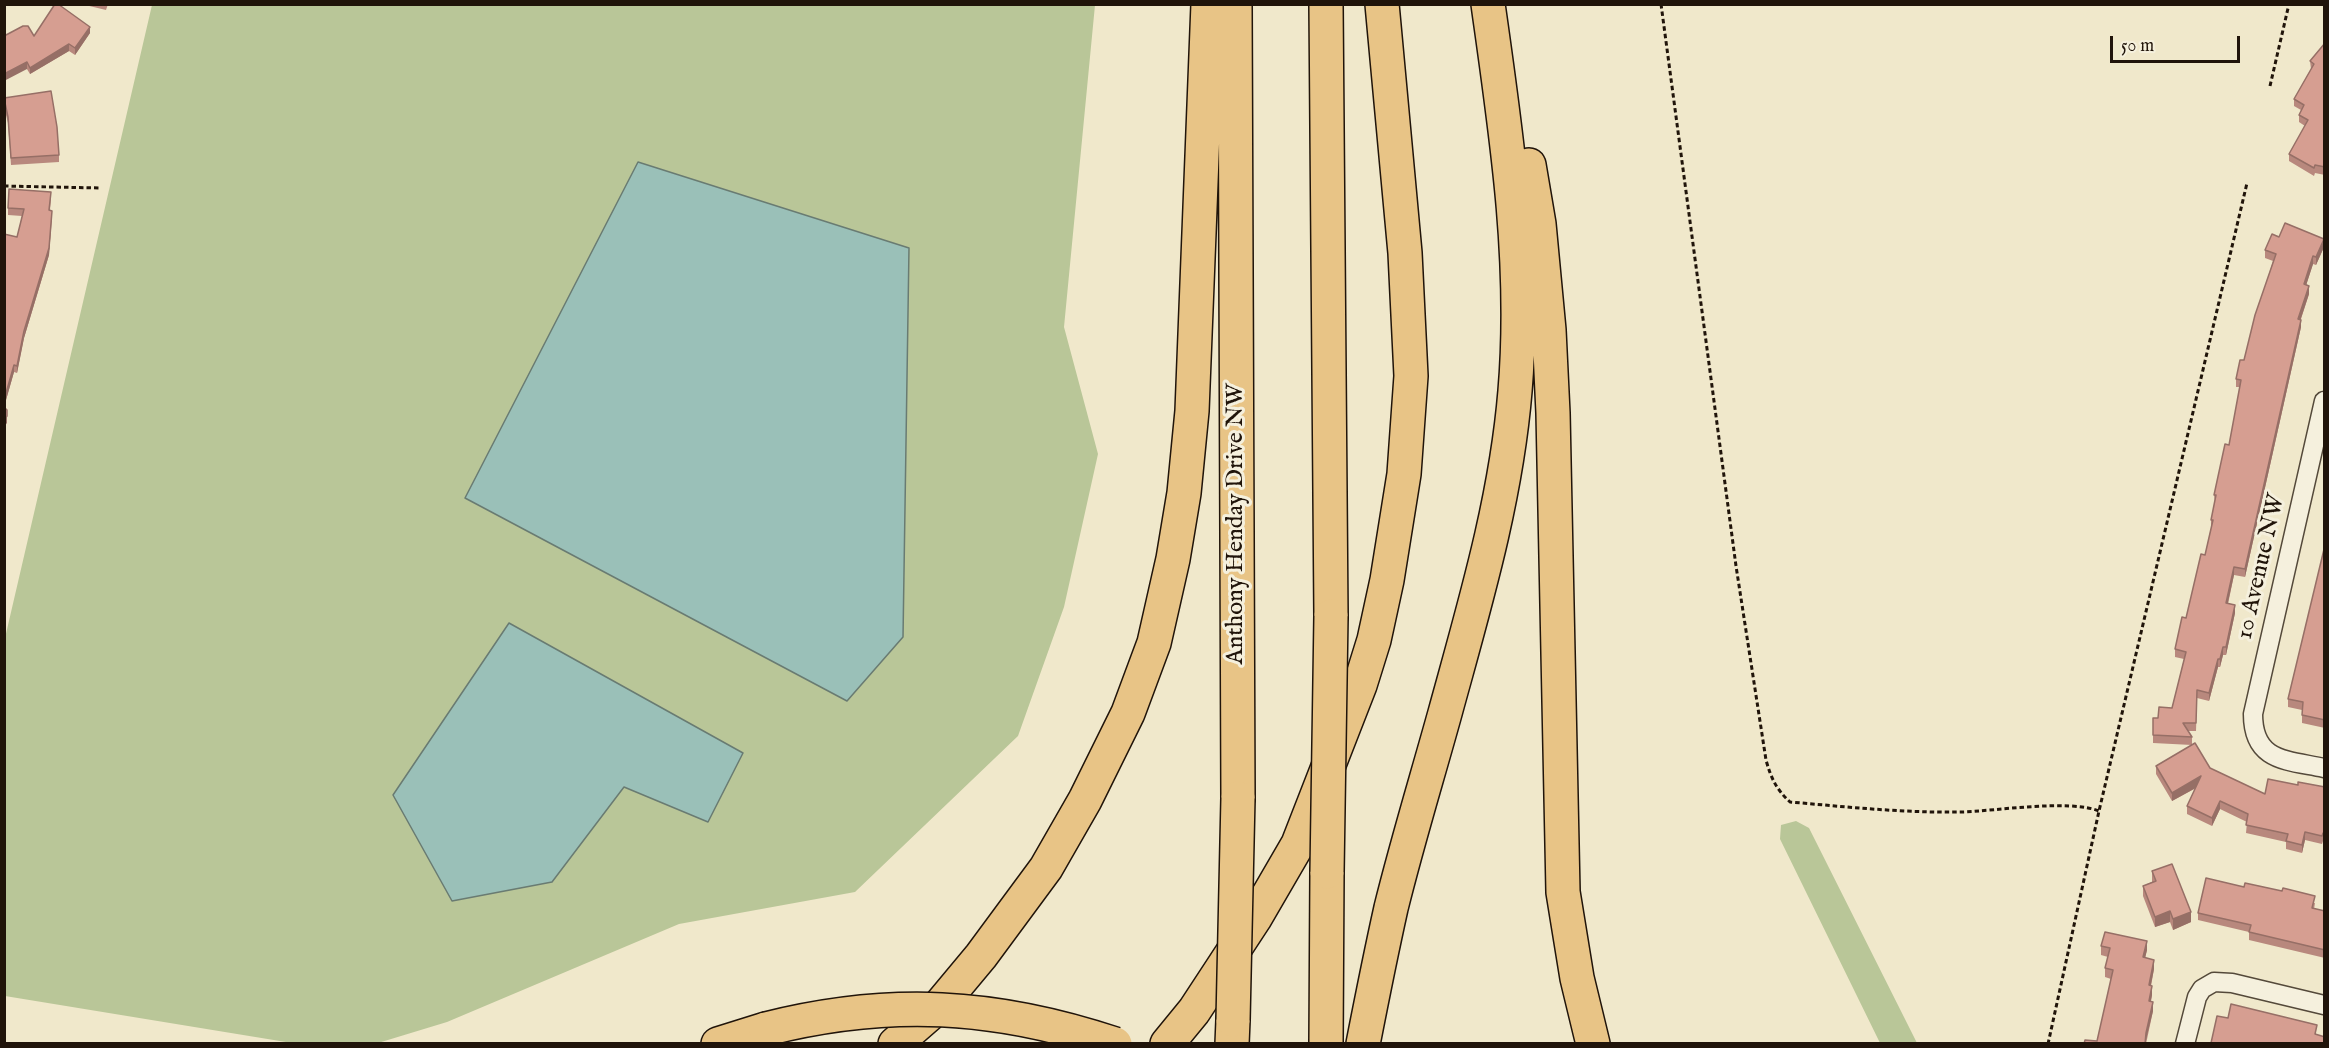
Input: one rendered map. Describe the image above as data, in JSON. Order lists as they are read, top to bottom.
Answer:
{
  "streets": {
    "highway": ["Anthony Henday Drive NW"],
    "street": ["10 Avenue NW"]
  },
  "scale_bar": "50 m"
}
